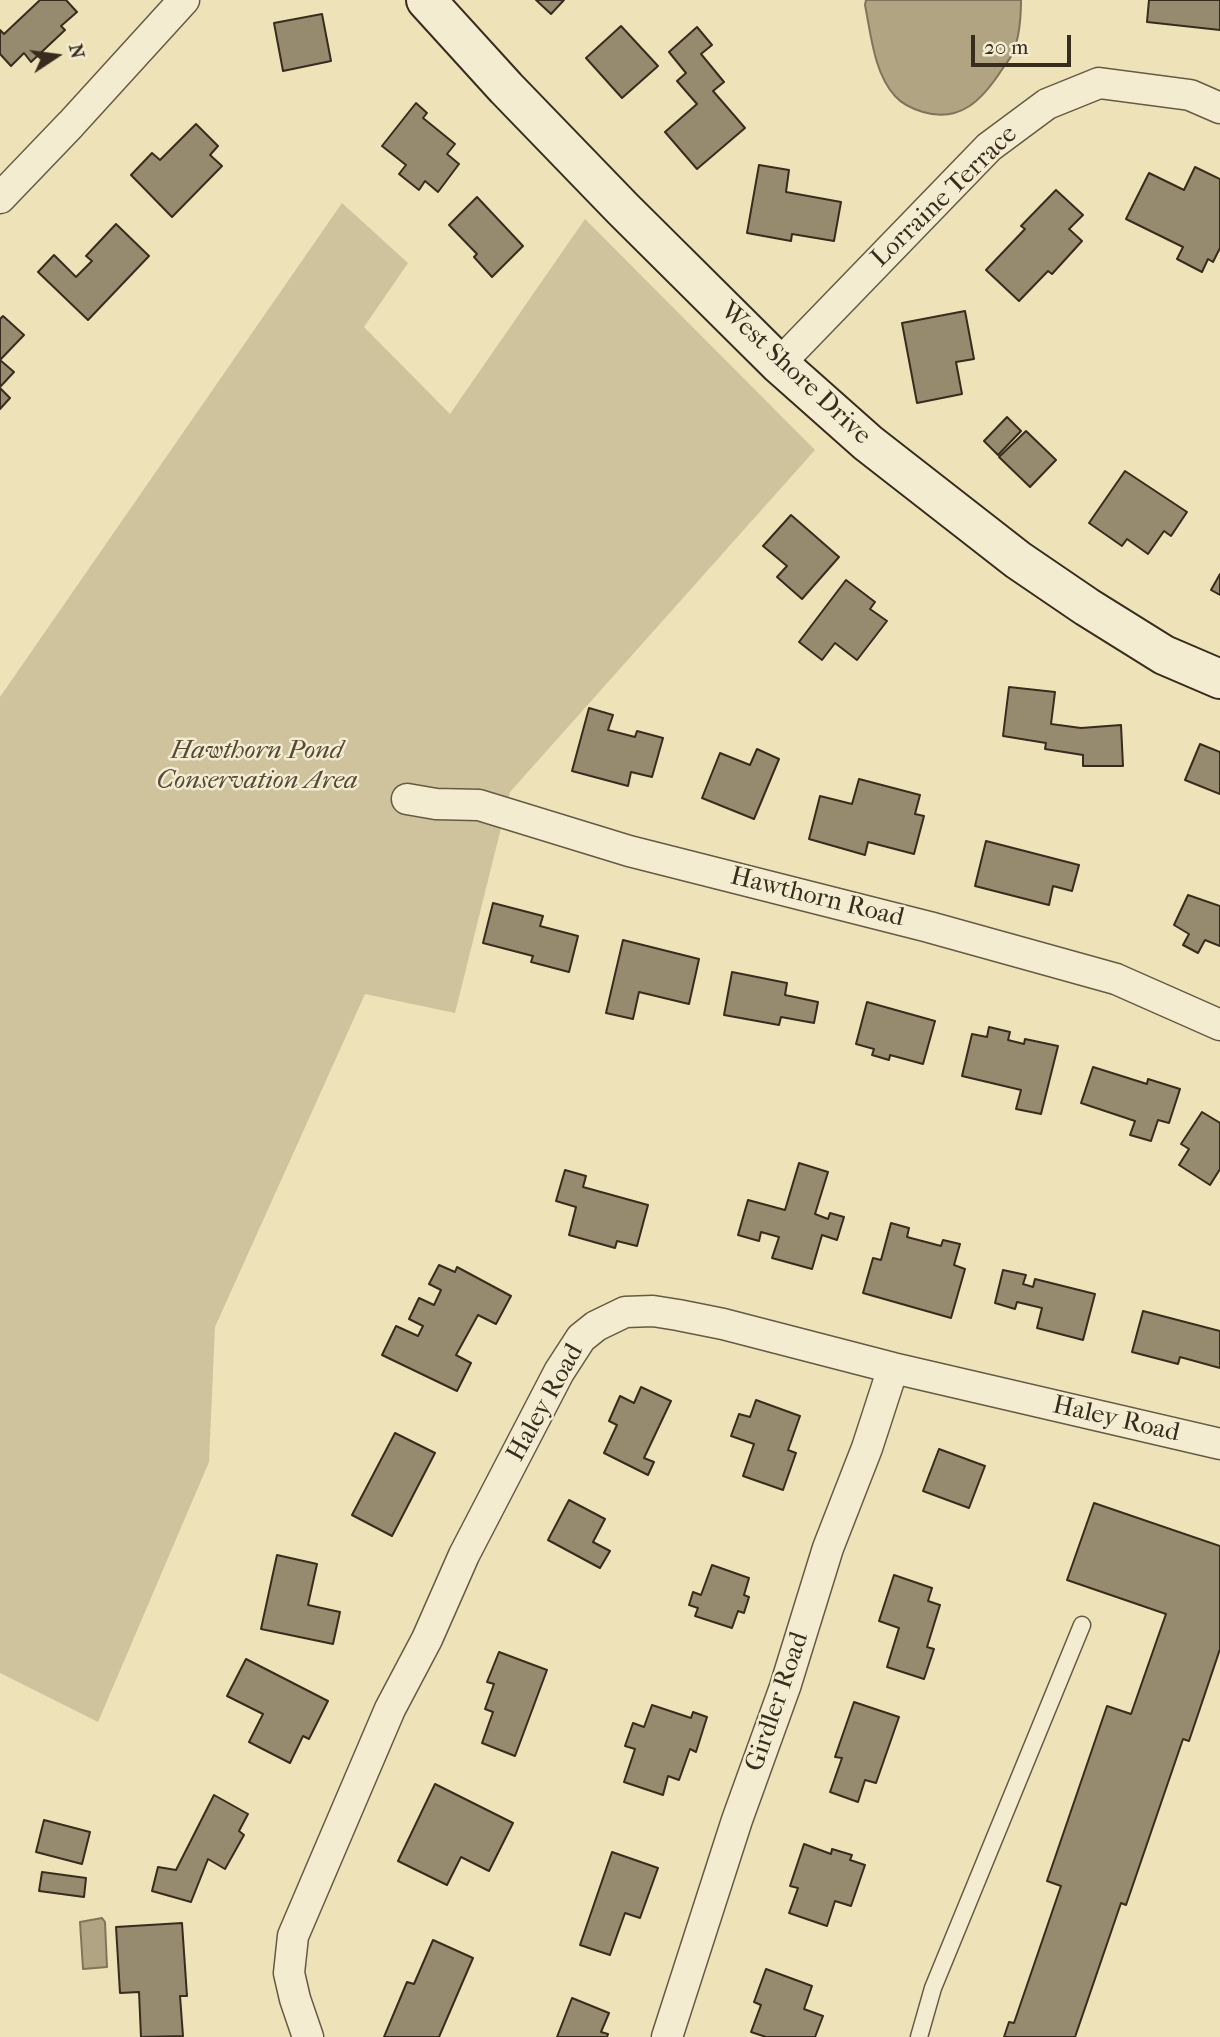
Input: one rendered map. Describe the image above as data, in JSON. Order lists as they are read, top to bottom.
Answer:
{
  "streets": {
    "main road": ["West Shore Drive"],
    "street": [
      "Lorraine Terrace",
      "Hawthorn Road",
      "Haley Road",
      "Girdler Road"
    ]
  },
  "crossings": [
    ["Lorraine Terrace", "West Shore Drive"],
    ["Haley Road", "Girdler Road"]
  ],
  "parks": ["Hawthorn Pond Conservation Area"],
  "scale_bar": "20 m",
  "north": "right"
}
